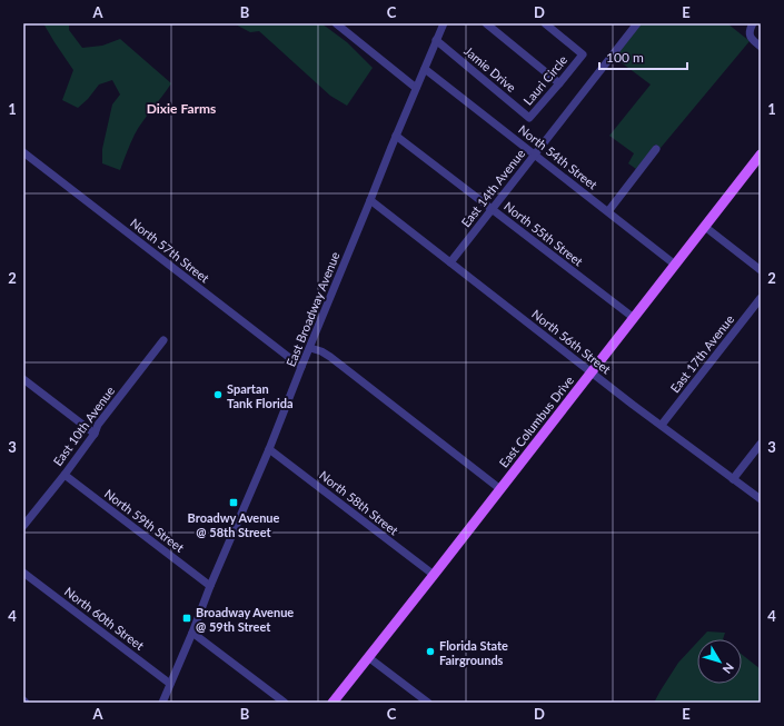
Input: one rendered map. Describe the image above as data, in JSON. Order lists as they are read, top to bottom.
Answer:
{
  "streets": {
    "main road": ["East Columbus Drive"],
    "street": [
      "Jamie Drive",
      "Lauri Circle",
      "North 54th Street",
      "East 14th Avenue",
      "North 55th Street",
      "North 57th Street",
      "East Broadway Avenue",
      "North 56th Street",
      "East 17th Avenue",
      "East 10th Avenue",
      "North 58th Street",
      "North 59th Street",
      "North 60th Street"
    ]
  },
  "crossings": [
    ["Jamie Drive", "Lauri Circle"],
    ["Jamie Drive", "East Broadway Avenue"],
    ["North 54th Street", "East 14th Avenue"],
    ["North 54th Street", "East Broadway Avenue"],
    ["North 54th Street", "East Columbus Drive"],
    ["East 14th Avenue", "North 55th Street"],
    ["East 14th Avenue", "North 56th Street"],
    ["North 55th Street", "East Broadway Avenue"],
    ["North 55th Street", "East Columbus Drive"],
    ["North 57th Street", "East Broadway Avenue"],
    ["East Broadway Avenue", "North 56th Street"],
    ["East Broadway Avenue", "North 58th Street"],
    ["East Broadway Avenue", "North 59th Street"],
    ["East Broadway Avenue", "North 60th Street"],
    ["North 56th Street", "East 17th Avenue"],
    ["North 56th Street", "East Columbus Drive"],
    ["East Columbus Drive", "North 58th Street"],
    ["East 10th Avenue", "North 59th Street"]
  ],
  "districts": ["Dixie Farms"],
  "places": {
    "other": ["Spartan Tank Florida", "Florida State Fairgrounds"],
    "transit": ["Broadwy Avenue @ 58th Street", "Broadway Avenue @ 59th Street"]
  },
  "scale_bar": "100 m",
  "north": "bottom right",
  "grid": {
    "columns": [
      "A",
      "B",
      "C",
      "D",
      "E"
    ],
    "rows": [
      "1",
      "2",
      "3",
      "4"
    ]
  }
}
